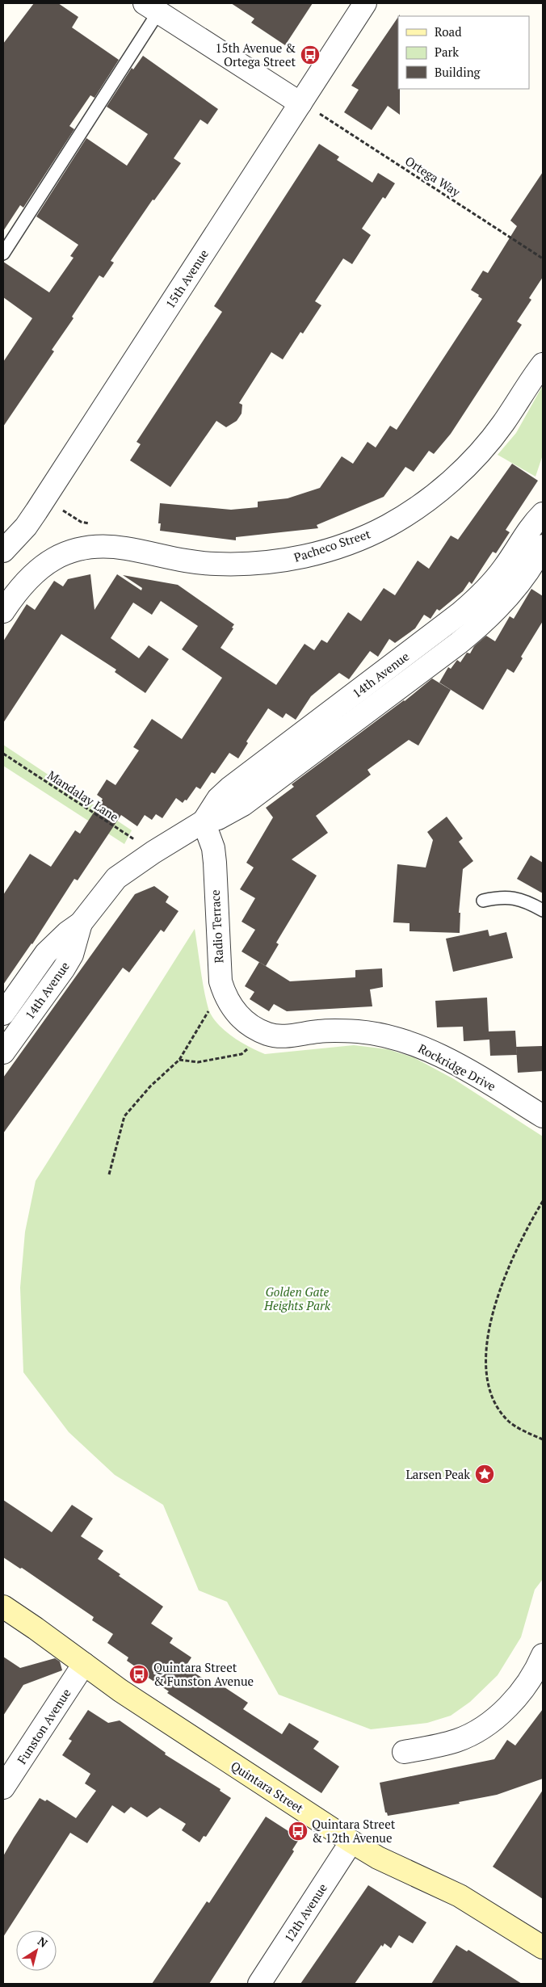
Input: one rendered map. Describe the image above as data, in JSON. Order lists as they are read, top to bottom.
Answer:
{
  "streets": {
    "street": [
      "15th Avenue",
      "Pacheco Street",
      "14th Avenue",
      "Radio Terrace",
      "Rockridge Drive",
      "Funston Avenue",
      "Quintara Street",
      "12th Avenue"
    ],
    "path": ["Ortega Way", "Mandalay Lane"]
  },
  "crossings": [
    ["14th Avenue", "Mandalay Lane"],
    ["14th Avenue", "Radio Terrace"],
    ["Radio Terrace", "Rockridge Drive"],
    ["Funston Avenue", "Quintara Street"],
    ["Quintara Street", "12th Avenue"]
  ],
  "parks": ["Golden Gate Heights Park"],
  "places": {
    "bus stop": ["15th Avenue & Ortega Street", "Quintara Street & Funston Avenue", "Quintara Street & 12th Avenue"],
    "place": ["Larsen Peak"]
  },
  "legend": ["Road", "Park", "Building"],
  "north": "top right"
}
